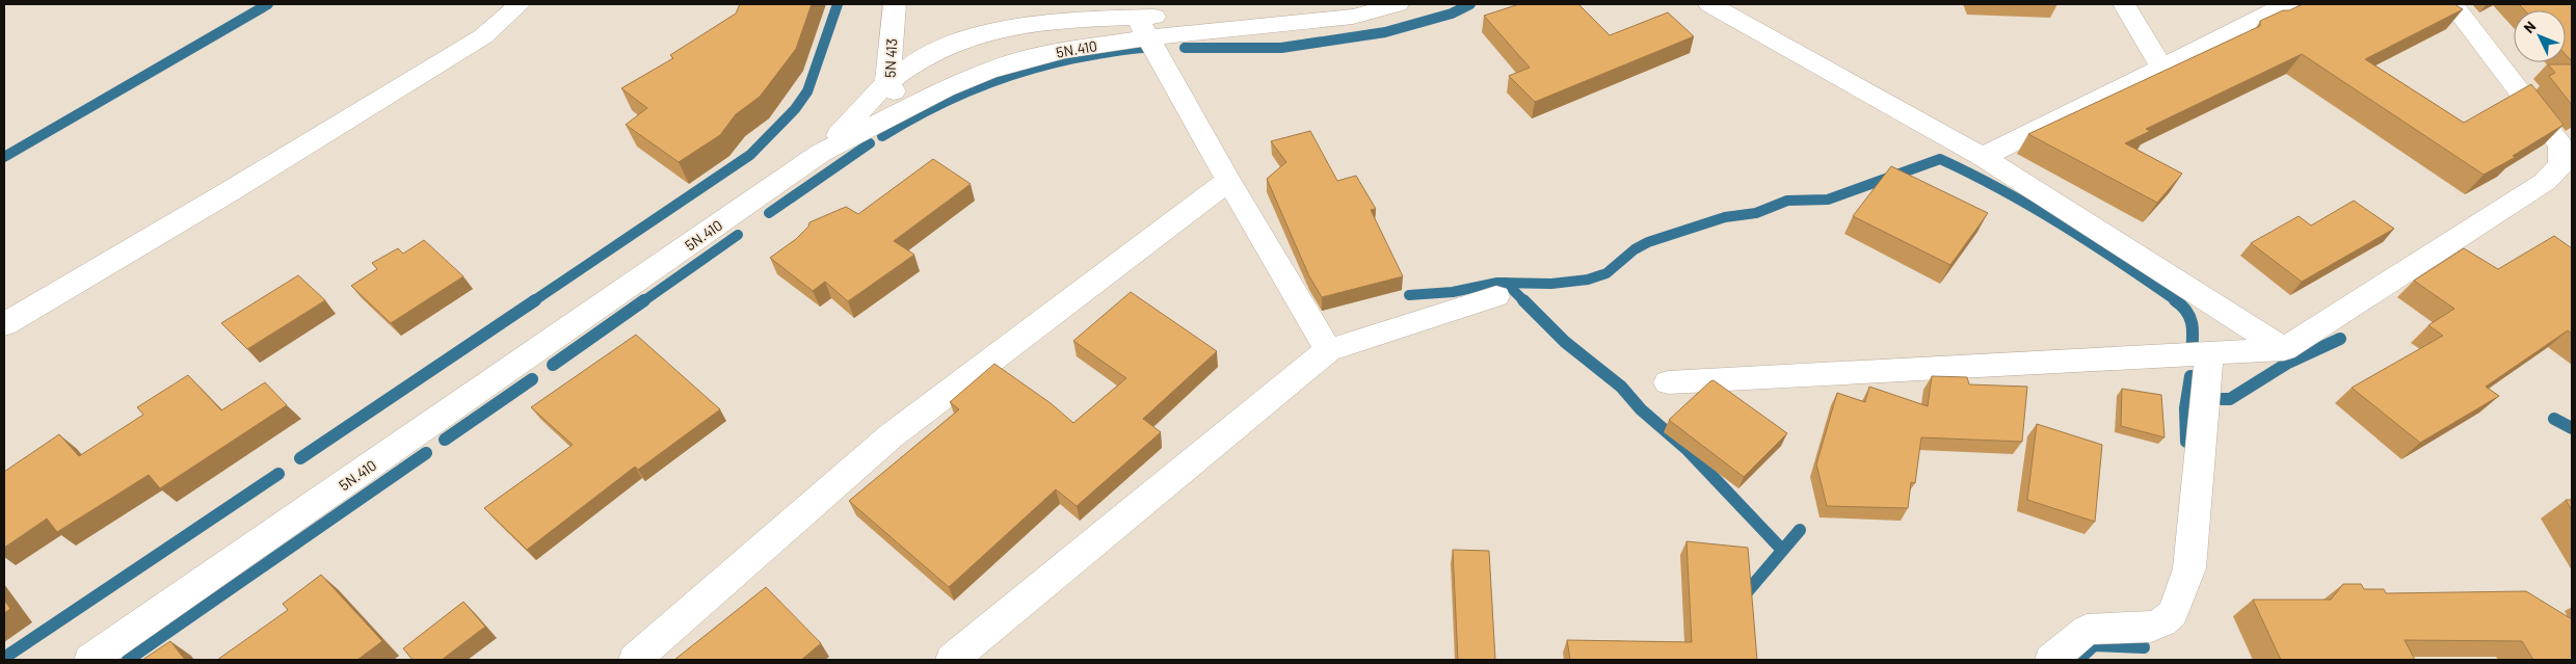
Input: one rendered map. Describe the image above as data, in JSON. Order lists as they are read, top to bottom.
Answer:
{
  "streets": {
    "street": ["5N.410", "5N 413"]
  },
  "crossings": [
    ["5N.410", "5N 413"]
  ],
  "north": "top left"
}
